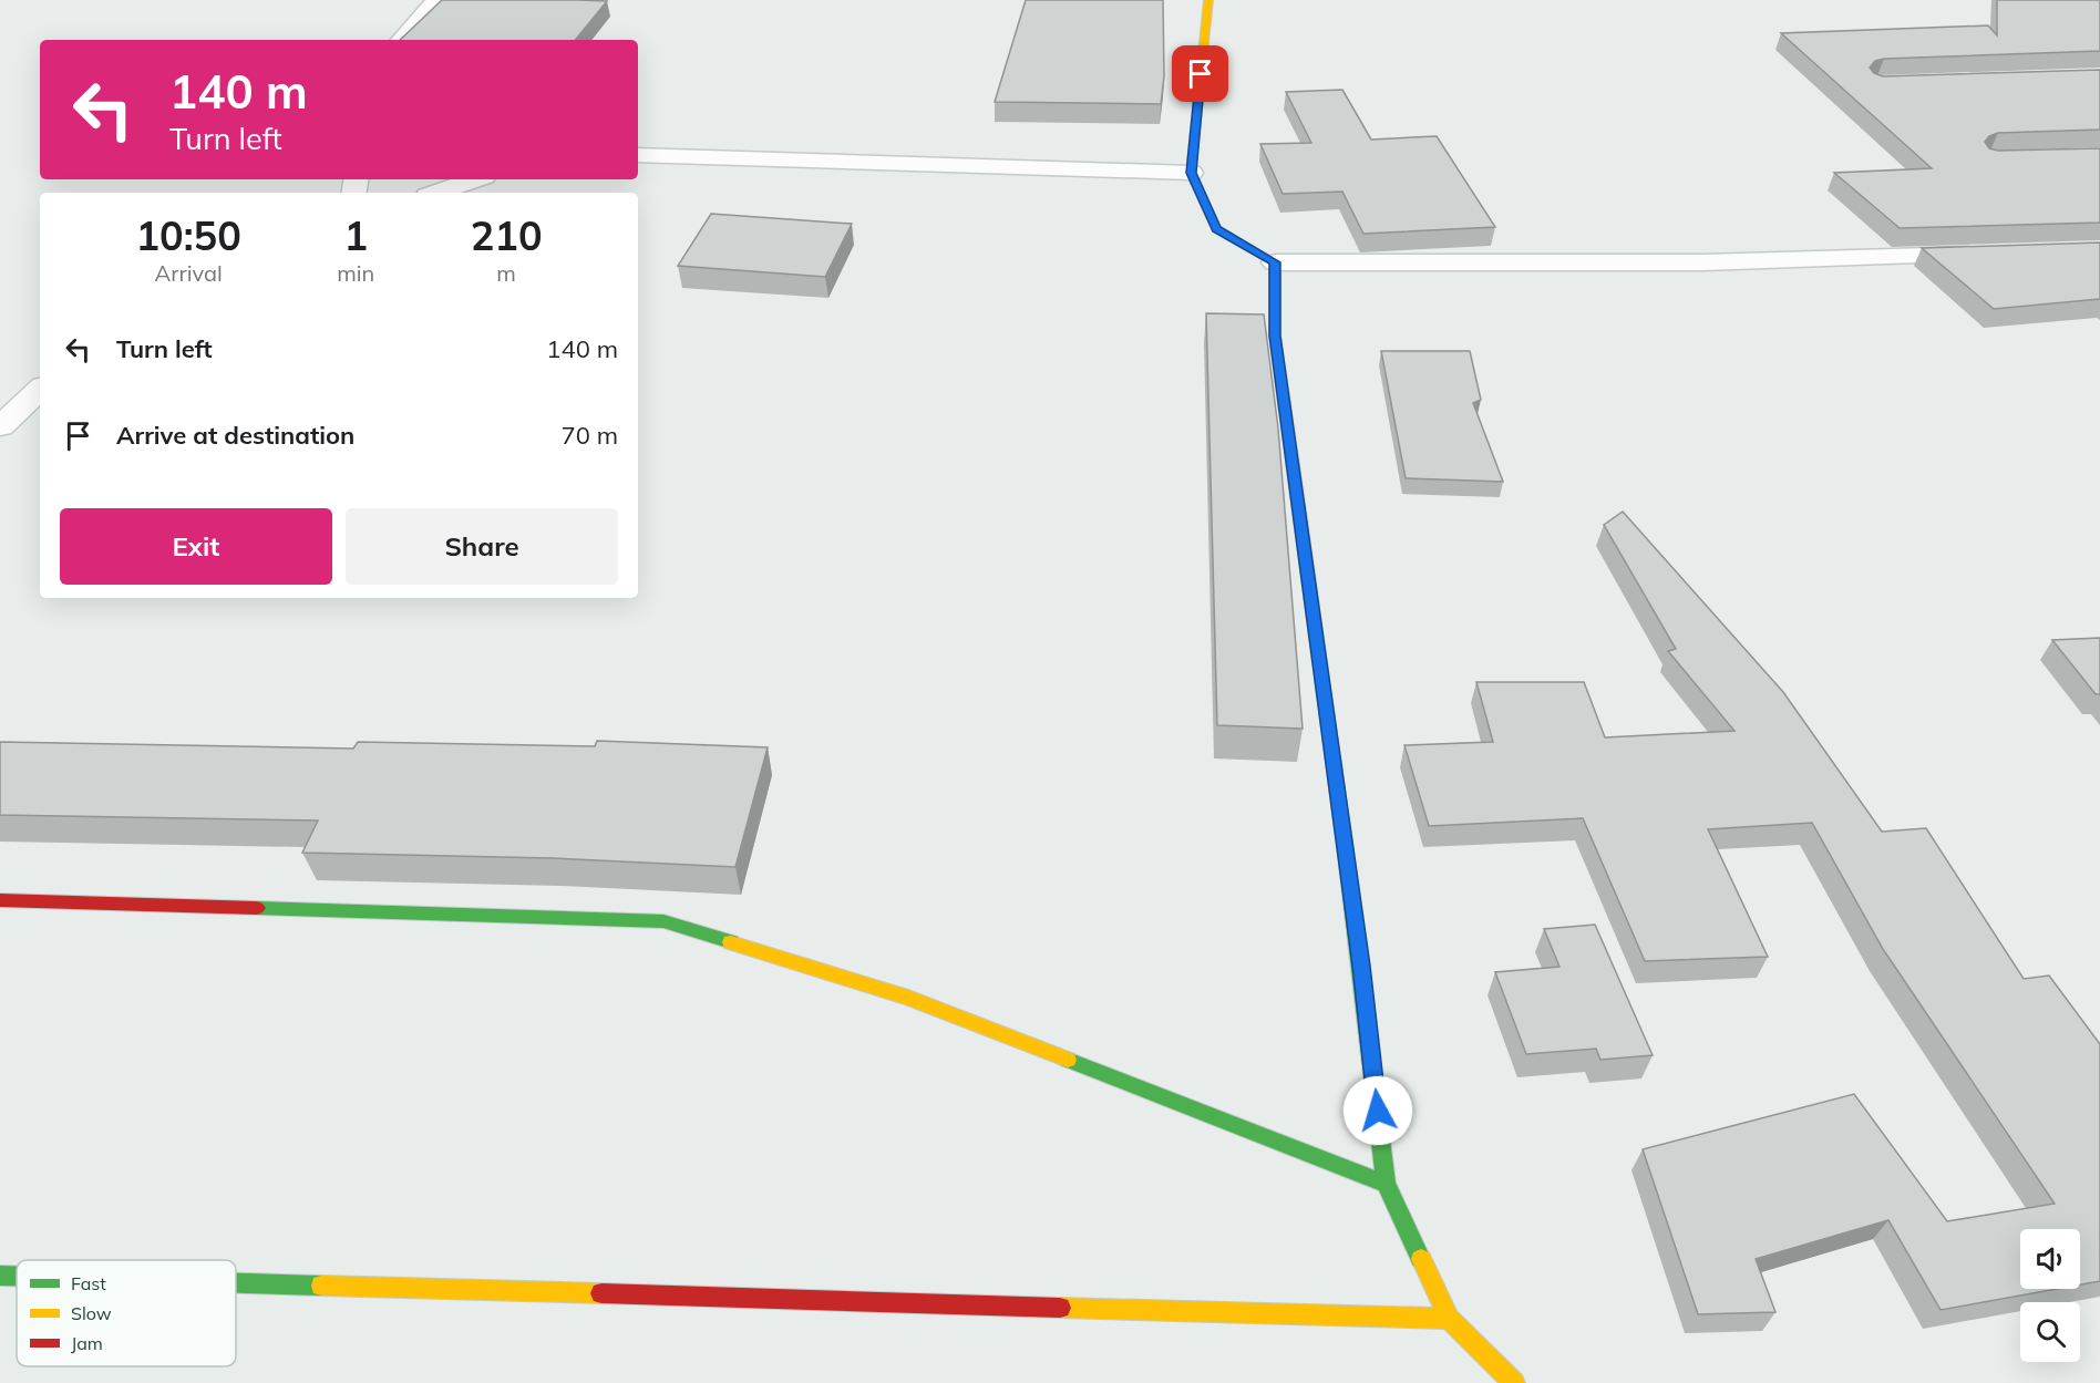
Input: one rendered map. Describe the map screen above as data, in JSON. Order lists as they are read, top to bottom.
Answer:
{
  "legend": ["Fast", "Slow", "Jam"],
  "page": {
    "turn": ["140 m", "Turn left"],
    "eta": [
      "10:50",
      "Arrival",
      "1",
      "min",
      "210",
      "m"
    ],
    "list": [
      {
        "name": "Turn left",
        "value": "140 m"
      },
      {
        "name": "Arrive at destination",
        "value": "70 m"
      }
    ],
    "buttons": ["Exit", "Share"]
  }
}
